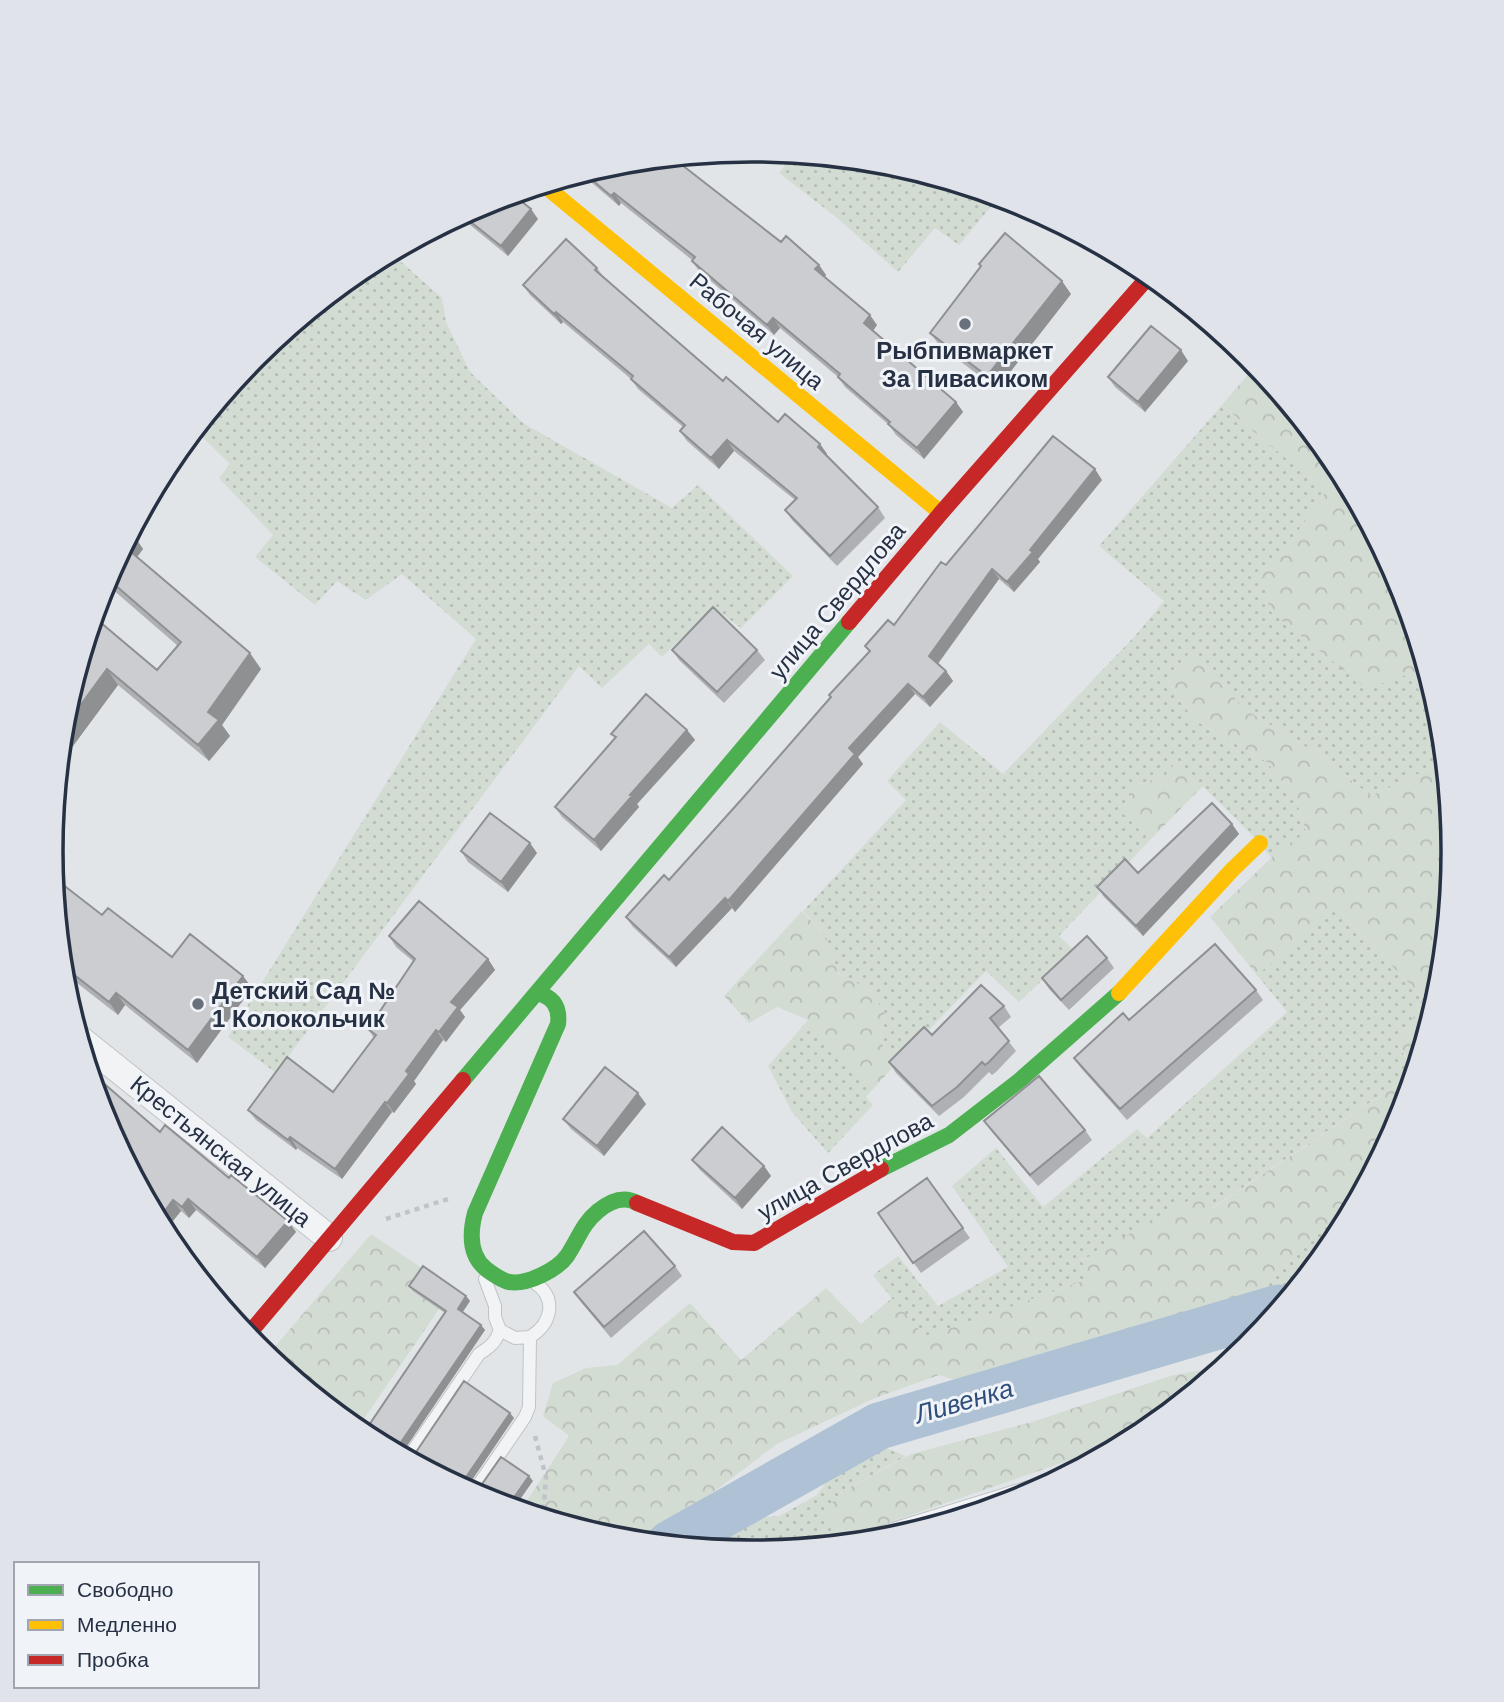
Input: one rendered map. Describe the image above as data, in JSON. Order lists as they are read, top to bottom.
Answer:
{
  "streets": {
    "street": ["Рабочая улица", "улица Свердлова", "Крестьянская улица"]
  },
  "crossings": [
    ["Рабочая улица", "улица Свердлова"],
    ["улица Свердлова", "Крестьянская улица"]
  ],
  "water": ["Ливенка"],
  "places": ["Рыбпивмаркет За Пивасиком", "Детский Сад № 1 Колокольчик"],
  "legend": ["Свободно", "Медленно", "Пробка"]
}
